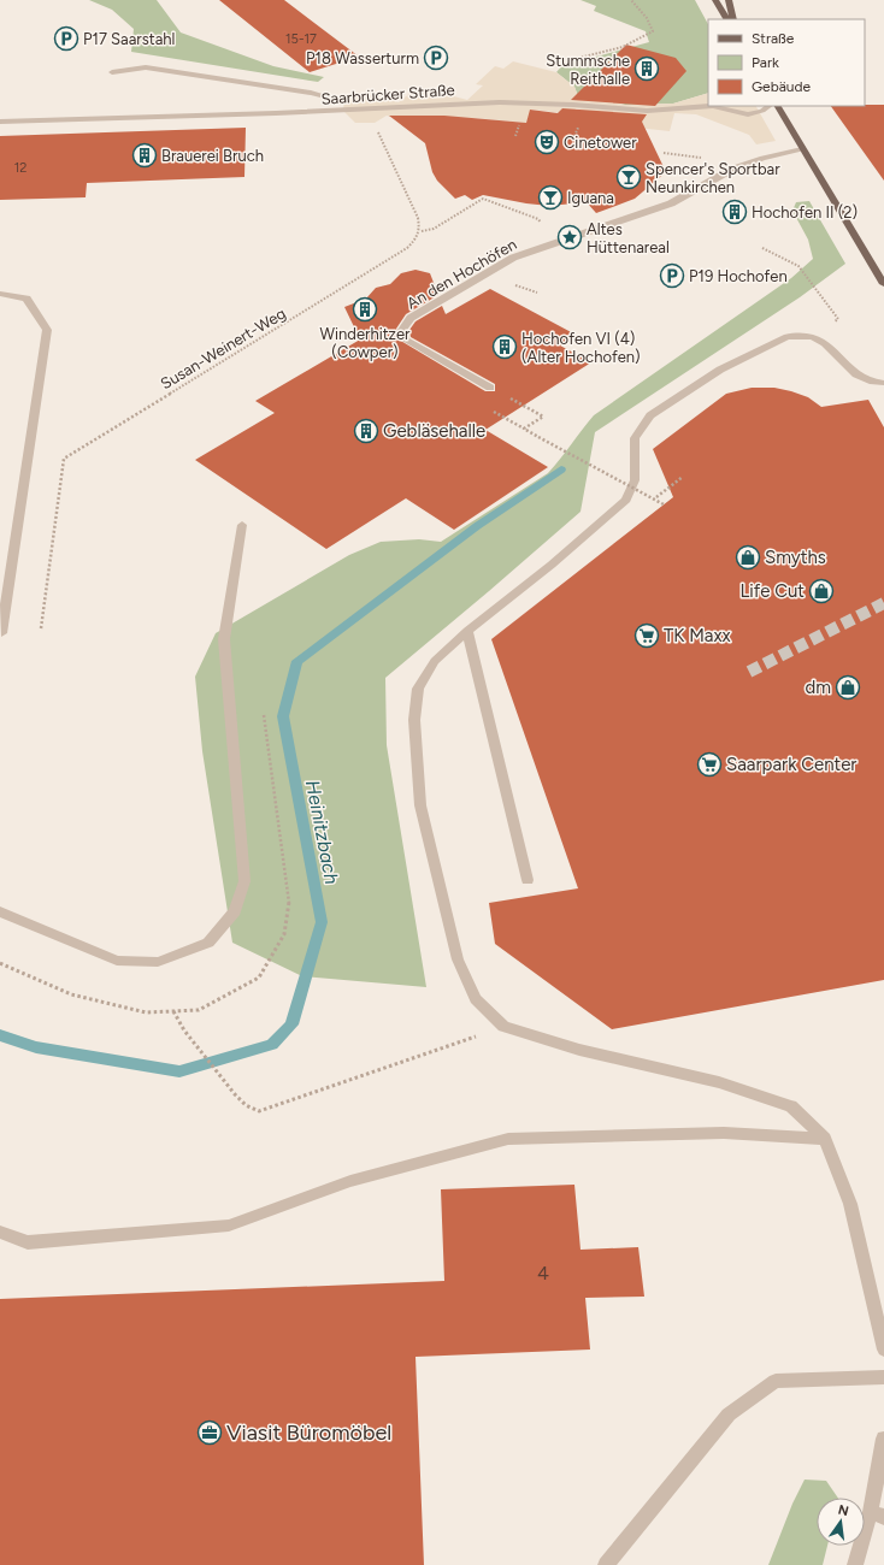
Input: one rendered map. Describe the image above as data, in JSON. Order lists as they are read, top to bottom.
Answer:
{
  "streets": {
    "street": ["Saarbrücker Straße", "An den Hochöfen"],
    "path": ["Susan-Weinert-Weg"]
  },
  "water": ["Heinitzbach"],
  "places": {
    "parking": ["P17 Saarstahl", "P18 Wasserturm", "P19 Hochofen"],
    "building": [
      "Stummsche Reithalle",
      "Brauerei Bruch",
      "Hochofen II (2)",
      "Winderhitzer (Cowper)",
      "Hochofen VI (4) (Alter Hochofen)",
      "Gebläsehalle"
    ],
    "theatre": ["Cinetower"],
    "bar": ["Spencer's Sportbar Neunkirchen", "Iguana"],
    "place": ["Altes Hüttenareal"],
    "shop": ["Smyths", "Life Cut", "dm"],
    "supermarket": ["TK Maxx", "Saarpark Center"],
    "office": ["Viasit Büromöbel"]
  },
  "house_numbers": ["15-17", "12", "4"],
  "legend": ["Straße", "Park", "Gebäude"],
  "north": "top"
}
